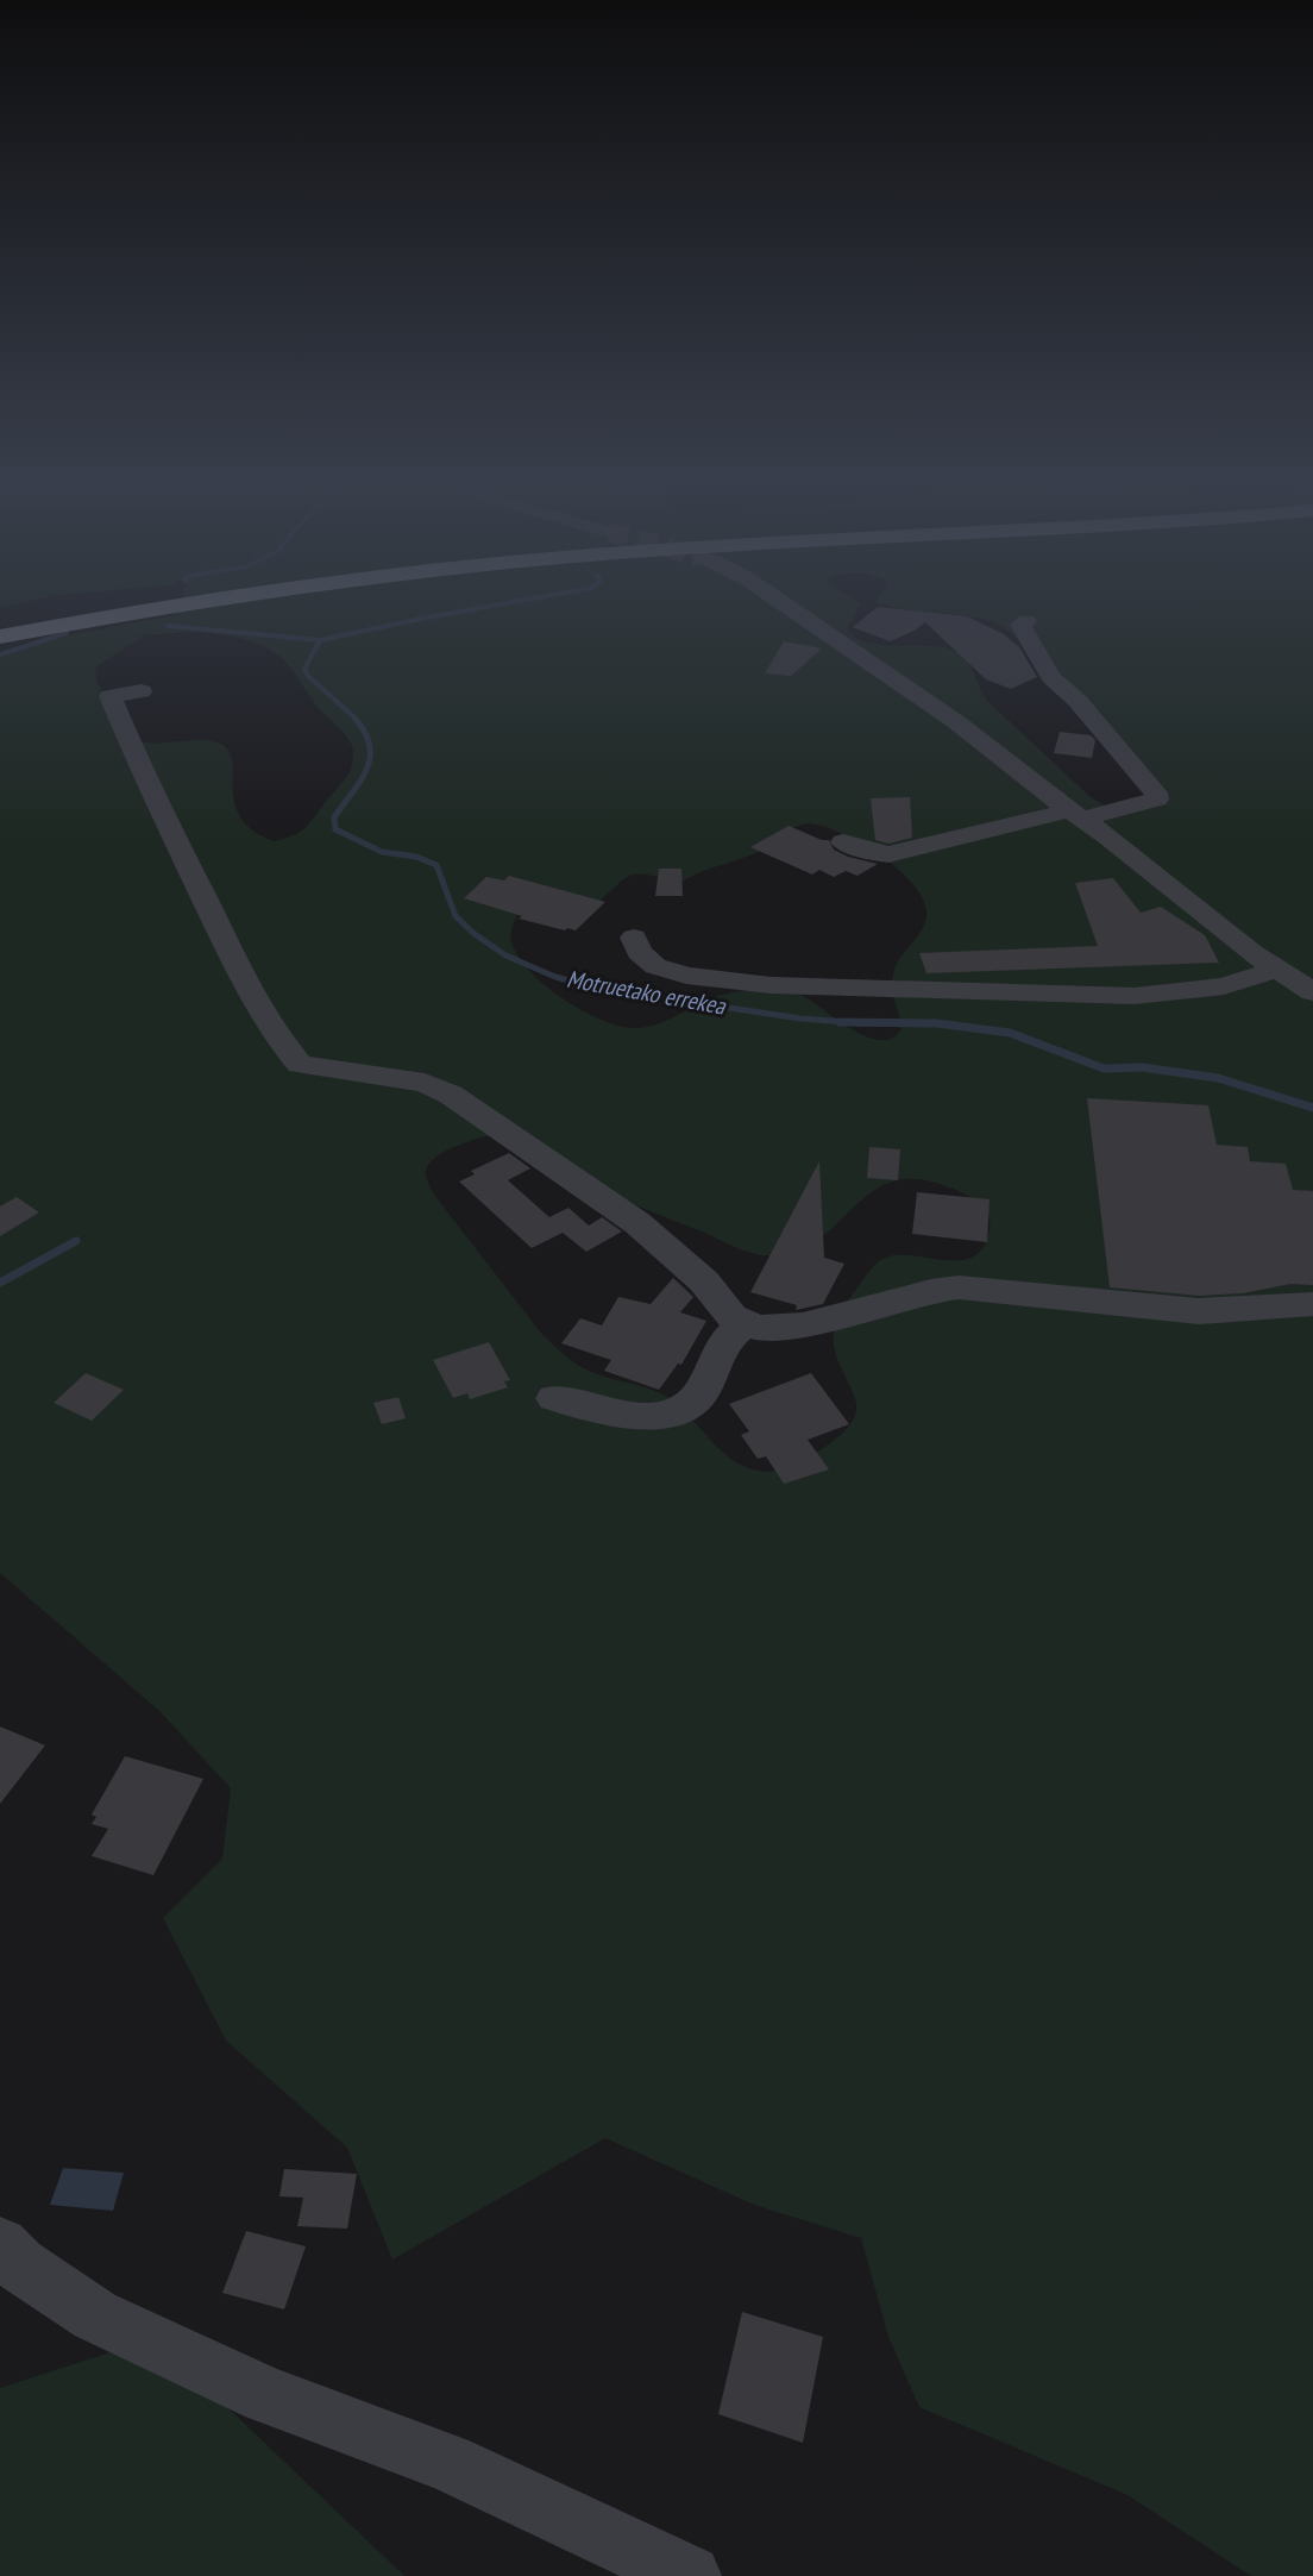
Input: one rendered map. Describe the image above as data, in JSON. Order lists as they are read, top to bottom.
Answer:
{
  "water": ["Motruetako errekea"]
}
